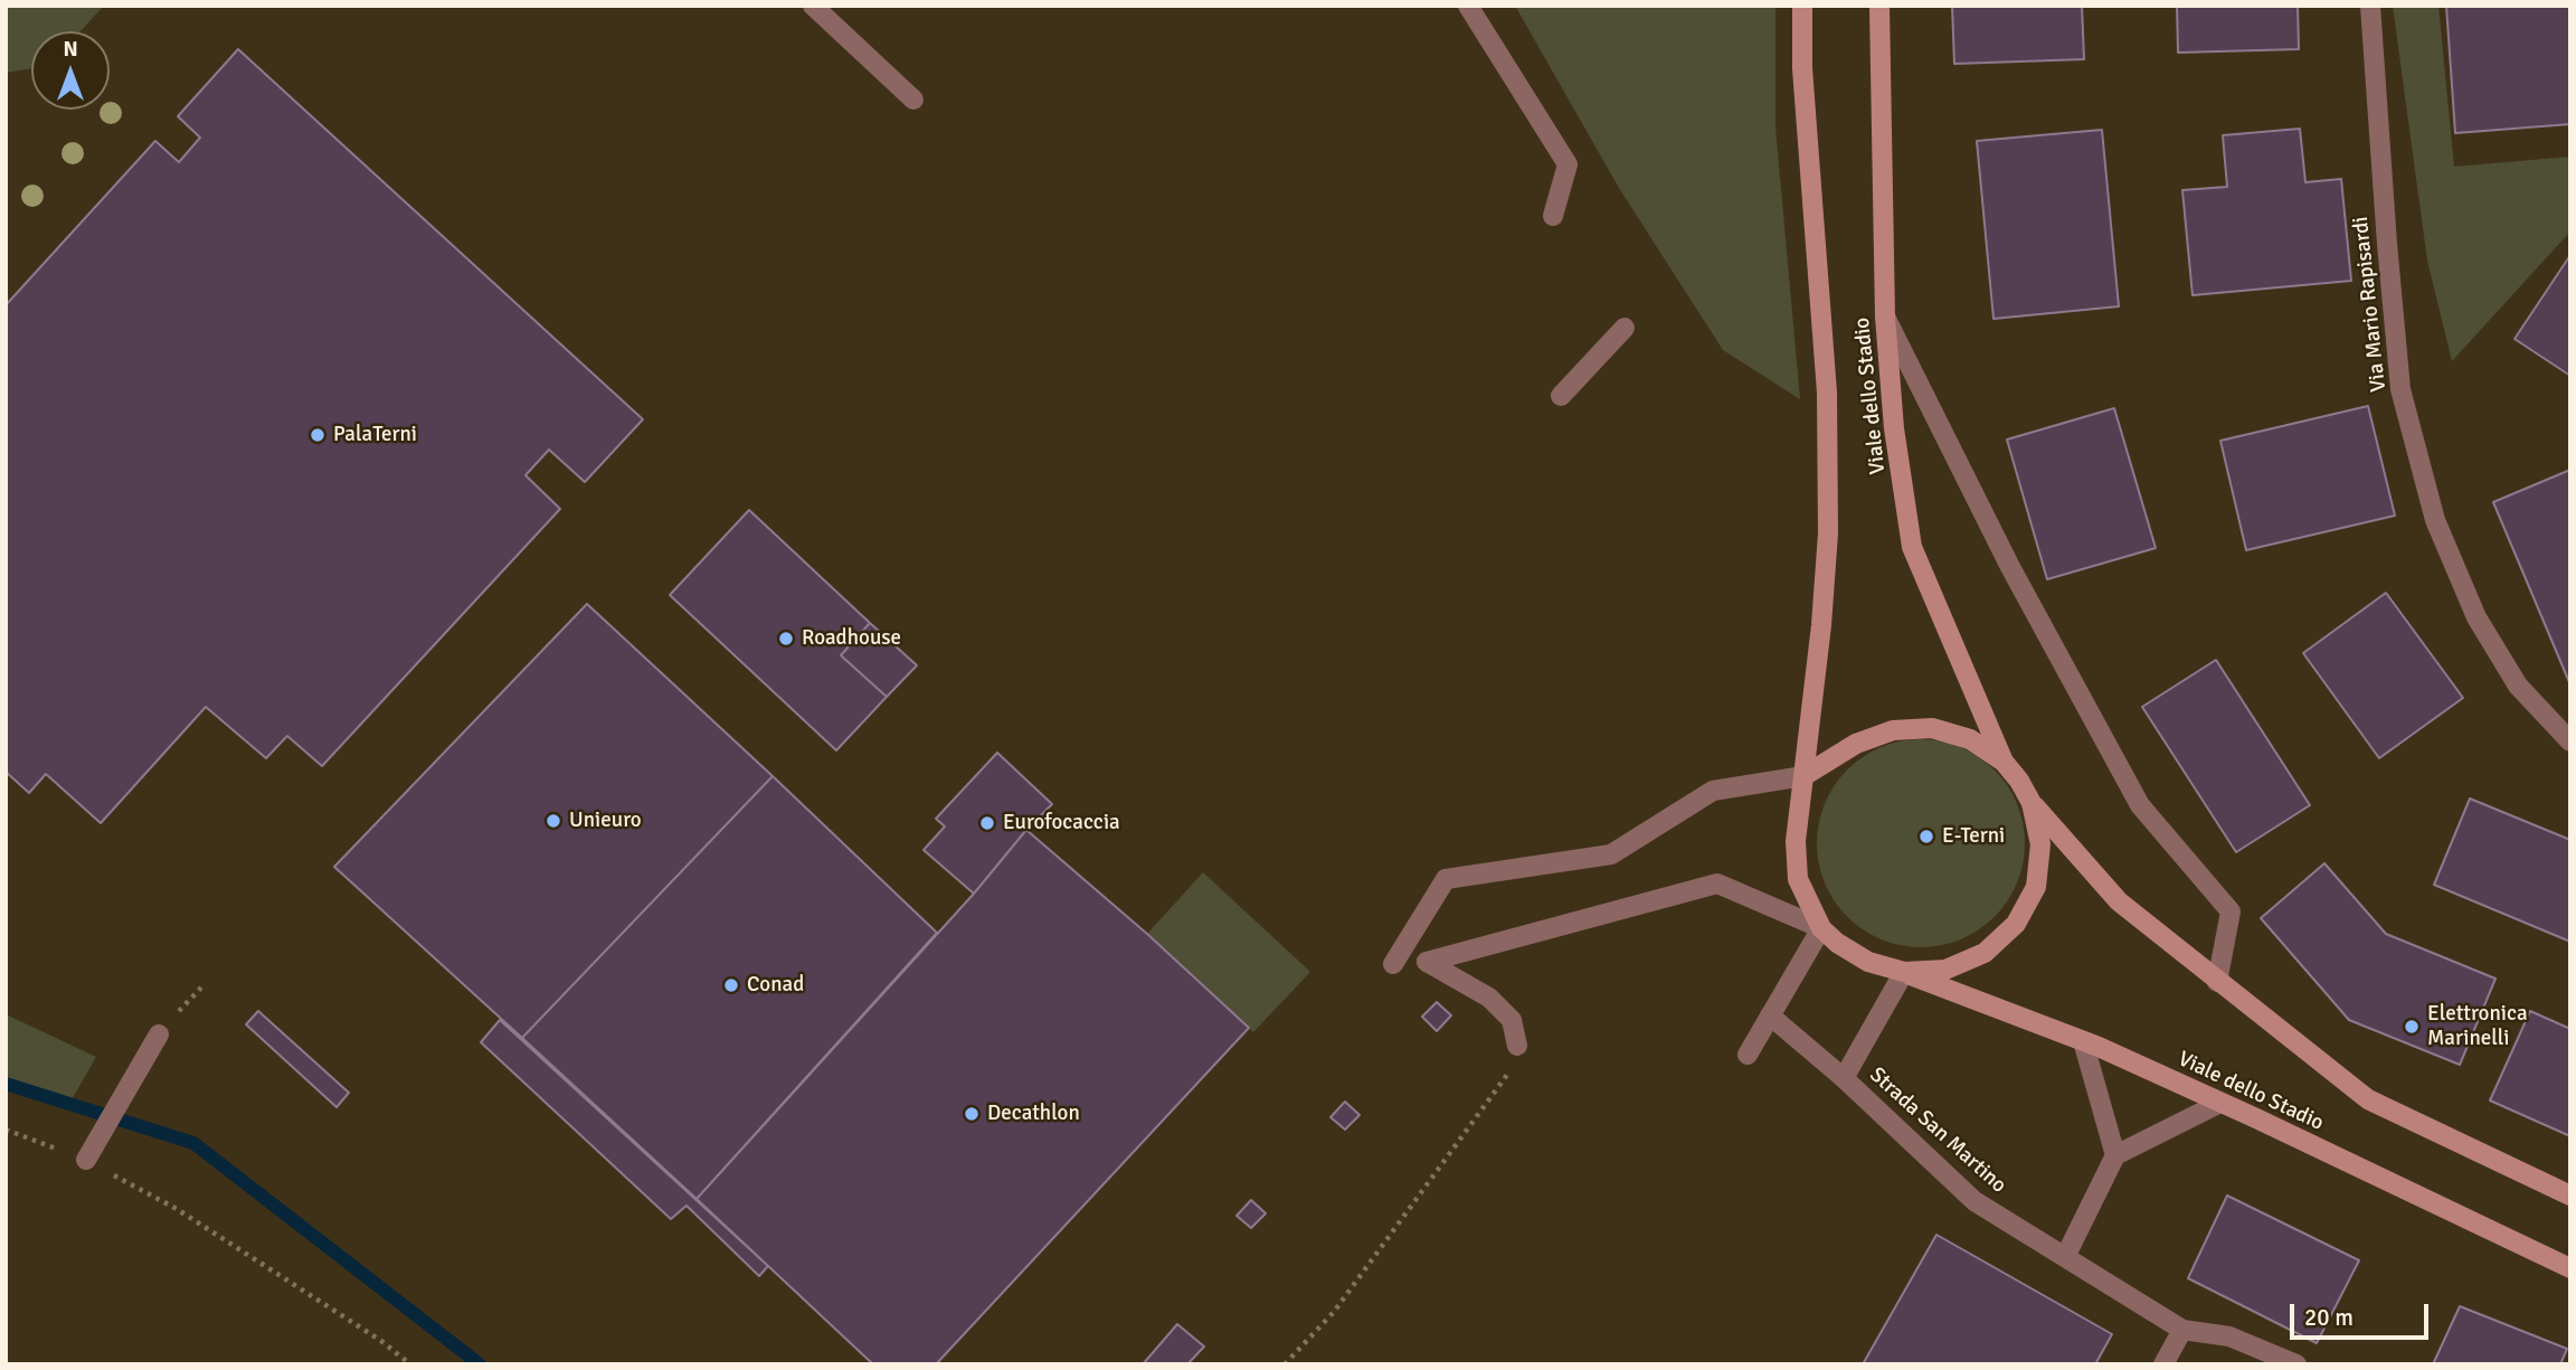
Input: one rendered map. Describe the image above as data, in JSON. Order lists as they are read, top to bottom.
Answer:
{
  "streets": {
    "main road": ["Viale dello Stadio"],
    "street": ["Via Mario Rapisardi", "Strada San Martino"]
  },
  "crossings": [
    ["Viale dello Stadio", "Strada San Martino"]
  ],
  "places": [
    "PalaTerni",
    "Roadhouse",
    "Unieuro",
    "Eurofocaccia",
    "E-Terni",
    "Conad",
    "Elettronica Marinelli",
    "Decathlon"
  ],
  "scale_bar": "20 m",
  "north": "top"
}
